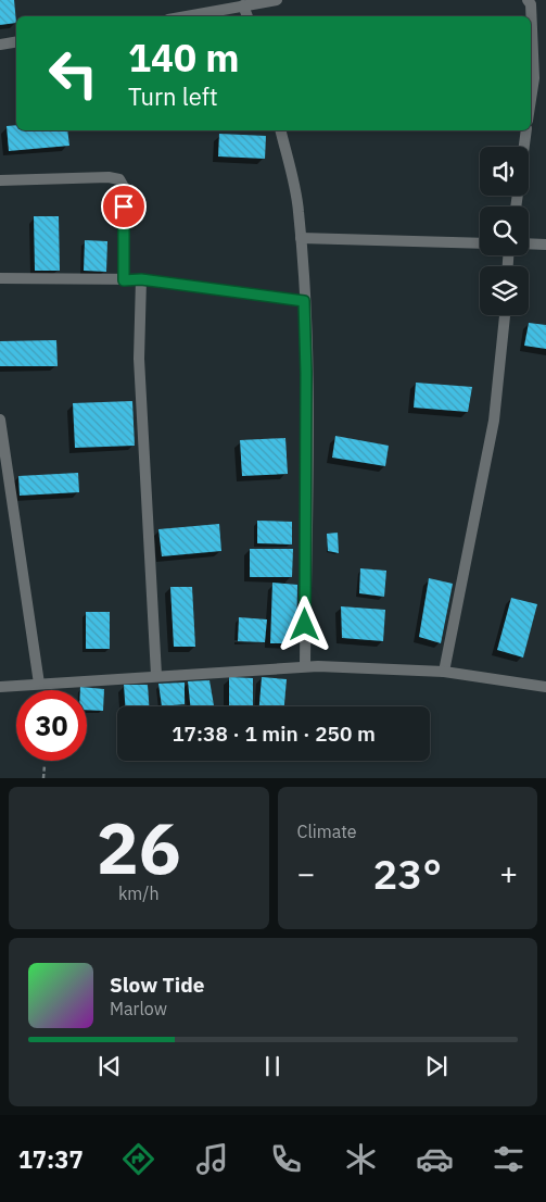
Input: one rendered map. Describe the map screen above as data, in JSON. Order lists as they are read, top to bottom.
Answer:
{
  "page": {
    "turn": ["140 m", "Turn left"],
    "limit": "30",
    "trip": "17:38 · 1 min · 250 m",
    "tile": [
      ["26", "km/h"],
      "Climate"
    ],
    "heat": ["−", "23°", "+"],
    "song": ["Slow Tide", "Marlow"],
    "tabs": "17:37"
  }
}
